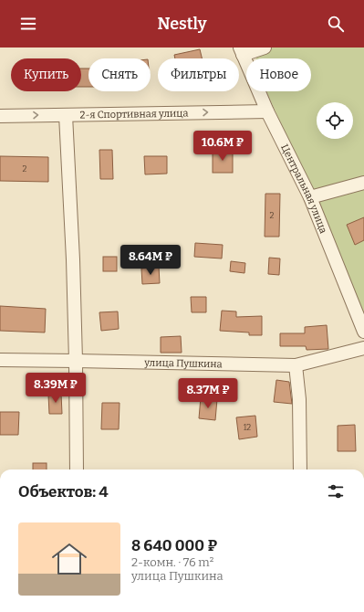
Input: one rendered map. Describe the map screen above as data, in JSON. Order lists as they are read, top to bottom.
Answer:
{
  "streets": {
    "street": ["2-я Спортивная улица", "Центральная улица", "улица Пушкина"]
  },
  "crossings": [
    ["2-я Спортивная улица", "Центральная улица"]
  ],
  "one_way": ["2-я Спортивная улица"],
  "house_numbers": ["2", "2", "12"],
  "page": {
    "header": "Nestly",
    "chip": [
      "Купить",
      "Снять",
      "Фильтры",
      "Новое"
    ],
    "price": [
      "10.6M ₽",
      "8.64M ₽",
      "8.39M ₽",
      "8.37M ₽"
    ],
    "heading": "Объектов: 4",
    "list": [
      {
        "name": "8 640 000 ₽",
        "note": "2-комн. · 76 m² · улица Пушкина"
      }
    ]
  }
}
